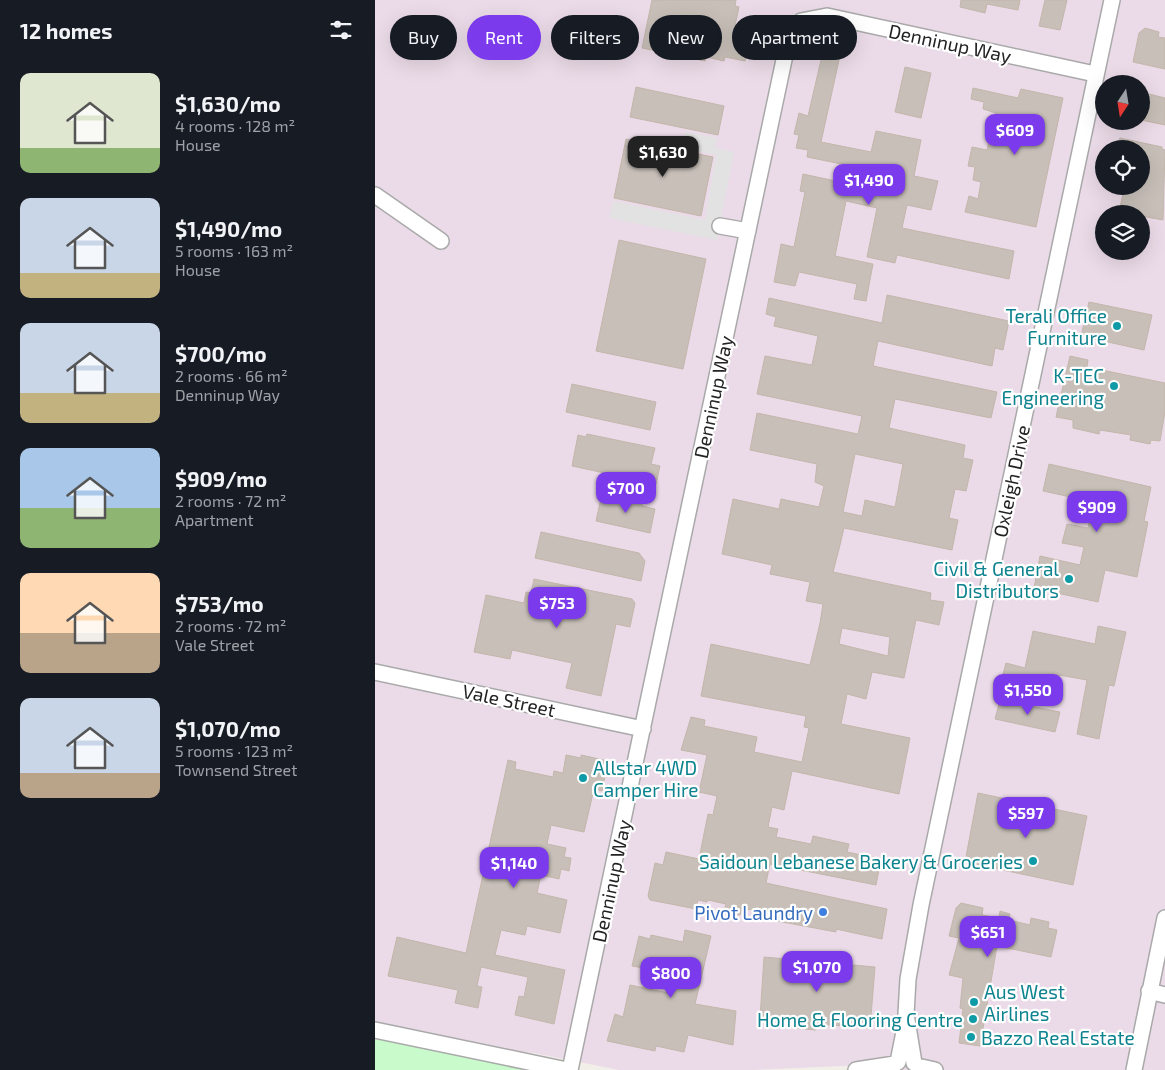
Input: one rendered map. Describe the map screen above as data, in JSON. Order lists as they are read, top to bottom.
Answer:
{
  "streets": {
    "street": ["Denninup Way", "Oxleigh Drive", "Vale Street"]
  },
  "crossings": [
    ["Denninup Way", "Oxleigh Drive"],
    ["Denninup Way", "Vale Street"]
  ],
  "places": [
    "Terali Office Furniture",
    "K-TEC Engineering",
    "Civil & General Distributors",
    "Allstar 4WD Camper Hire",
    "Saidoun Lebanese Bakery & Groceries",
    "Pivot Laundry",
    "Aus West Airlines",
    "Home & Flooring Centre",
    "Bazzo Real Estate"
  ],
  "north": "bottom",
  "page": {
    "heading": "12 homes",
    "chip": [
      "Buy",
      "Rent",
      "Filters",
      "New",
      "Apartment"
    ],
    "list": [
      {
        "name": "$1,630/mo",
        "note": "4 rooms · 128 m² · House"
      },
      {
        "name": "$1,490/mo",
        "note": "5 rooms · 163 m² · House"
      },
      {
        "name": "$700/mo",
        "note": "2 rooms · 66 m² · Denninup Way"
      },
      {
        "name": "$909/mo",
        "note": "2 rooms · 72 m² · Apartment"
      },
      {
        "name": "$753/mo",
        "note": "2 rooms · 72 m² · Vale Street"
      },
      {
        "name": "$1,070/mo",
        "note": "5 rooms · 123 m² · Townsend Street"
      }
    ],
    "price": [
      "$609",
      "$1,630",
      "$1,490",
      "$700",
      "$909",
      "$753",
      "$1,550",
      "$597",
      "$1,140",
      "$651",
      "$1,070",
      "$800"
    ]
  }
}
